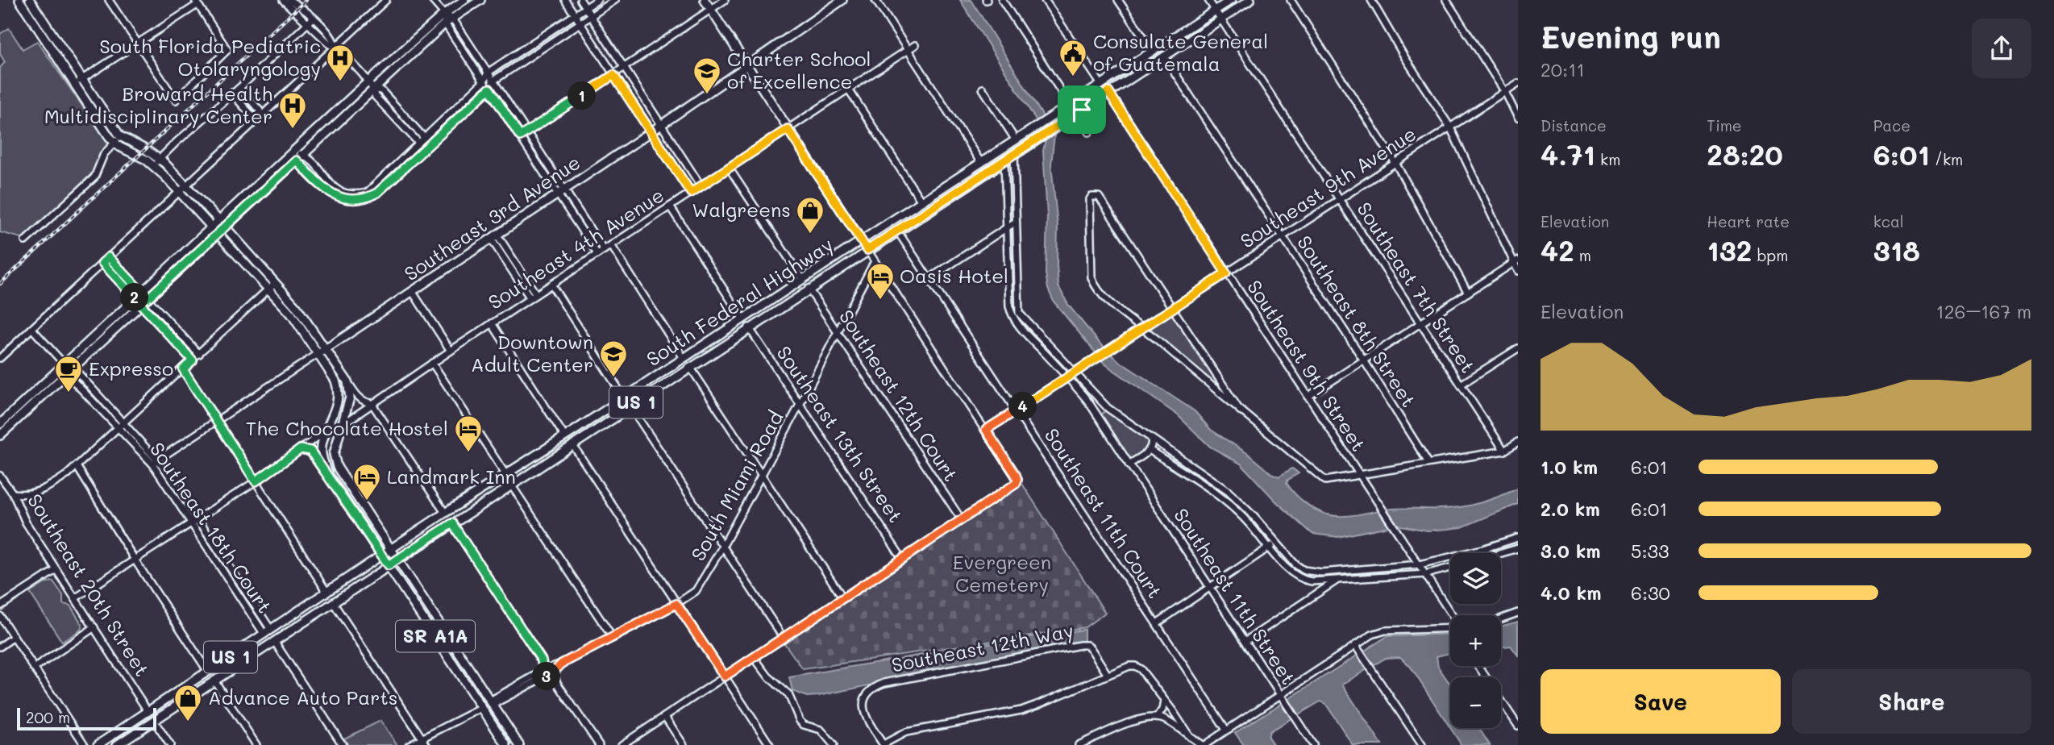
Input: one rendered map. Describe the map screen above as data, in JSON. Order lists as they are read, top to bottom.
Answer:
{
  "streets": {
    "main road": [
      "Southeast 3rd Avenue",
      "South Federal Highway",
      "US 1",
      "SR A1A"
    ],
    "street": [
      "Southeast 9th Avenue",
      "Southeast 4th Avenue",
      "Southeast 7th Street",
      "Southeast 8th Street",
      "Southeast 9th Street",
      "Southeast 12th Court",
      "Southeast 13th Street",
      "South Miami Road",
      "Southeast 11th Court",
      "Southeast 18th Court",
      "Southeast 20th Street",
      "Southeast 11th Street",
      "Southeast 12th Way"
    ]
  },
  "crossings": [
    ["Southeast 9th Avenue", "Southeast 7th Street"],
    ["Southeast 9th Avenue", "Southeast 8th Street"],
    ["Southeast 9th Avenue", "Southeast 9th Street"],
    ["Southeast 9th Avenue", "Southeast 11th Court"],
    ["Southeast 9th Avenue", "Southeast 11th Street"],
    ["Southeast 3rd Avenue", "Southeast 18th Court"],
    ["Southeast 7th Street", "South Federal Highway"],
    ["Southeast 7th Street", "US 1"],
    ["South Federal Highway", "Southeast 12th Court"],
    ["South Federal Highway", "US 1"],
    ["South Federal Highway", "Southeast 13th Street"],
    ["South Federal Highway", "Southeast 11th Court"],
    ["South Federal Highway", "Southeast 18th Court"],
    ["South Federal Highway", "Southeast 20th Street"],
    ["South Federal Highway", "SR A1A"],
    ["Southeast 8th Street", "US 1"],
    ["Southeast 9th Street", "US 1"],
    ["Southeast 12th Court", "South Miami Road"],
    ["US 1", "Southeast 11th Street"],
    ["Southeast 13th Street", "South Miami Road"],
    ["South Miami Road", "SR A1A"]
  ],
  "parks": ["Evergreen Cemetery"],
  "places": {
    "public building": ["Consulate General of Guatemala"],
    "hospital": ["South Florida Pediatric Otolaryngology", "Broward Health Multidisciplinary Center"],
    "school or university": ["Charter School of Excellence", "Downtown Adult Center"],
    "shop": ["Walgreens", "Advance Auto Parts"],
    "hotel": ["Oasis Hotel", "The Chocolate Hostel", "Landmark Inn"],
    "cafe": ["Expresso"]
  },
  "scale_bar": "200 m",
  "page": {
    "heading": ["Evening run", "20:11"],
    "pins": [
      "1",
      "2",
      "4",
      "3"
    ],
    "stats": [
      ["Distance", "4.71 km"],
      ["Time", "28:20"],
      ["Pace", "6:01 /km"],
      ["Elevation", "42 m"],
      ["Heart rate", "132 bpm"],
      ["kcal", "318"]
    ],
    "chart": ["Elevation", "126–167 m"],
    "list": [
      {
        "name": "1.0 km",
        "note": "6:01"
      },
      {
        "name": "2.0 km",
        "note": "6:01"
      },
      {
        "name": "3.0 km",
        "note": "5:33"
      },
      {
        "name": "4.0 km",
        "note": "6:30"
      }
    ],
    "map_buttons": ["+", "−"],
    "buttons": ["Save", "Share"],
    "scale": "200 m"
  }
}
